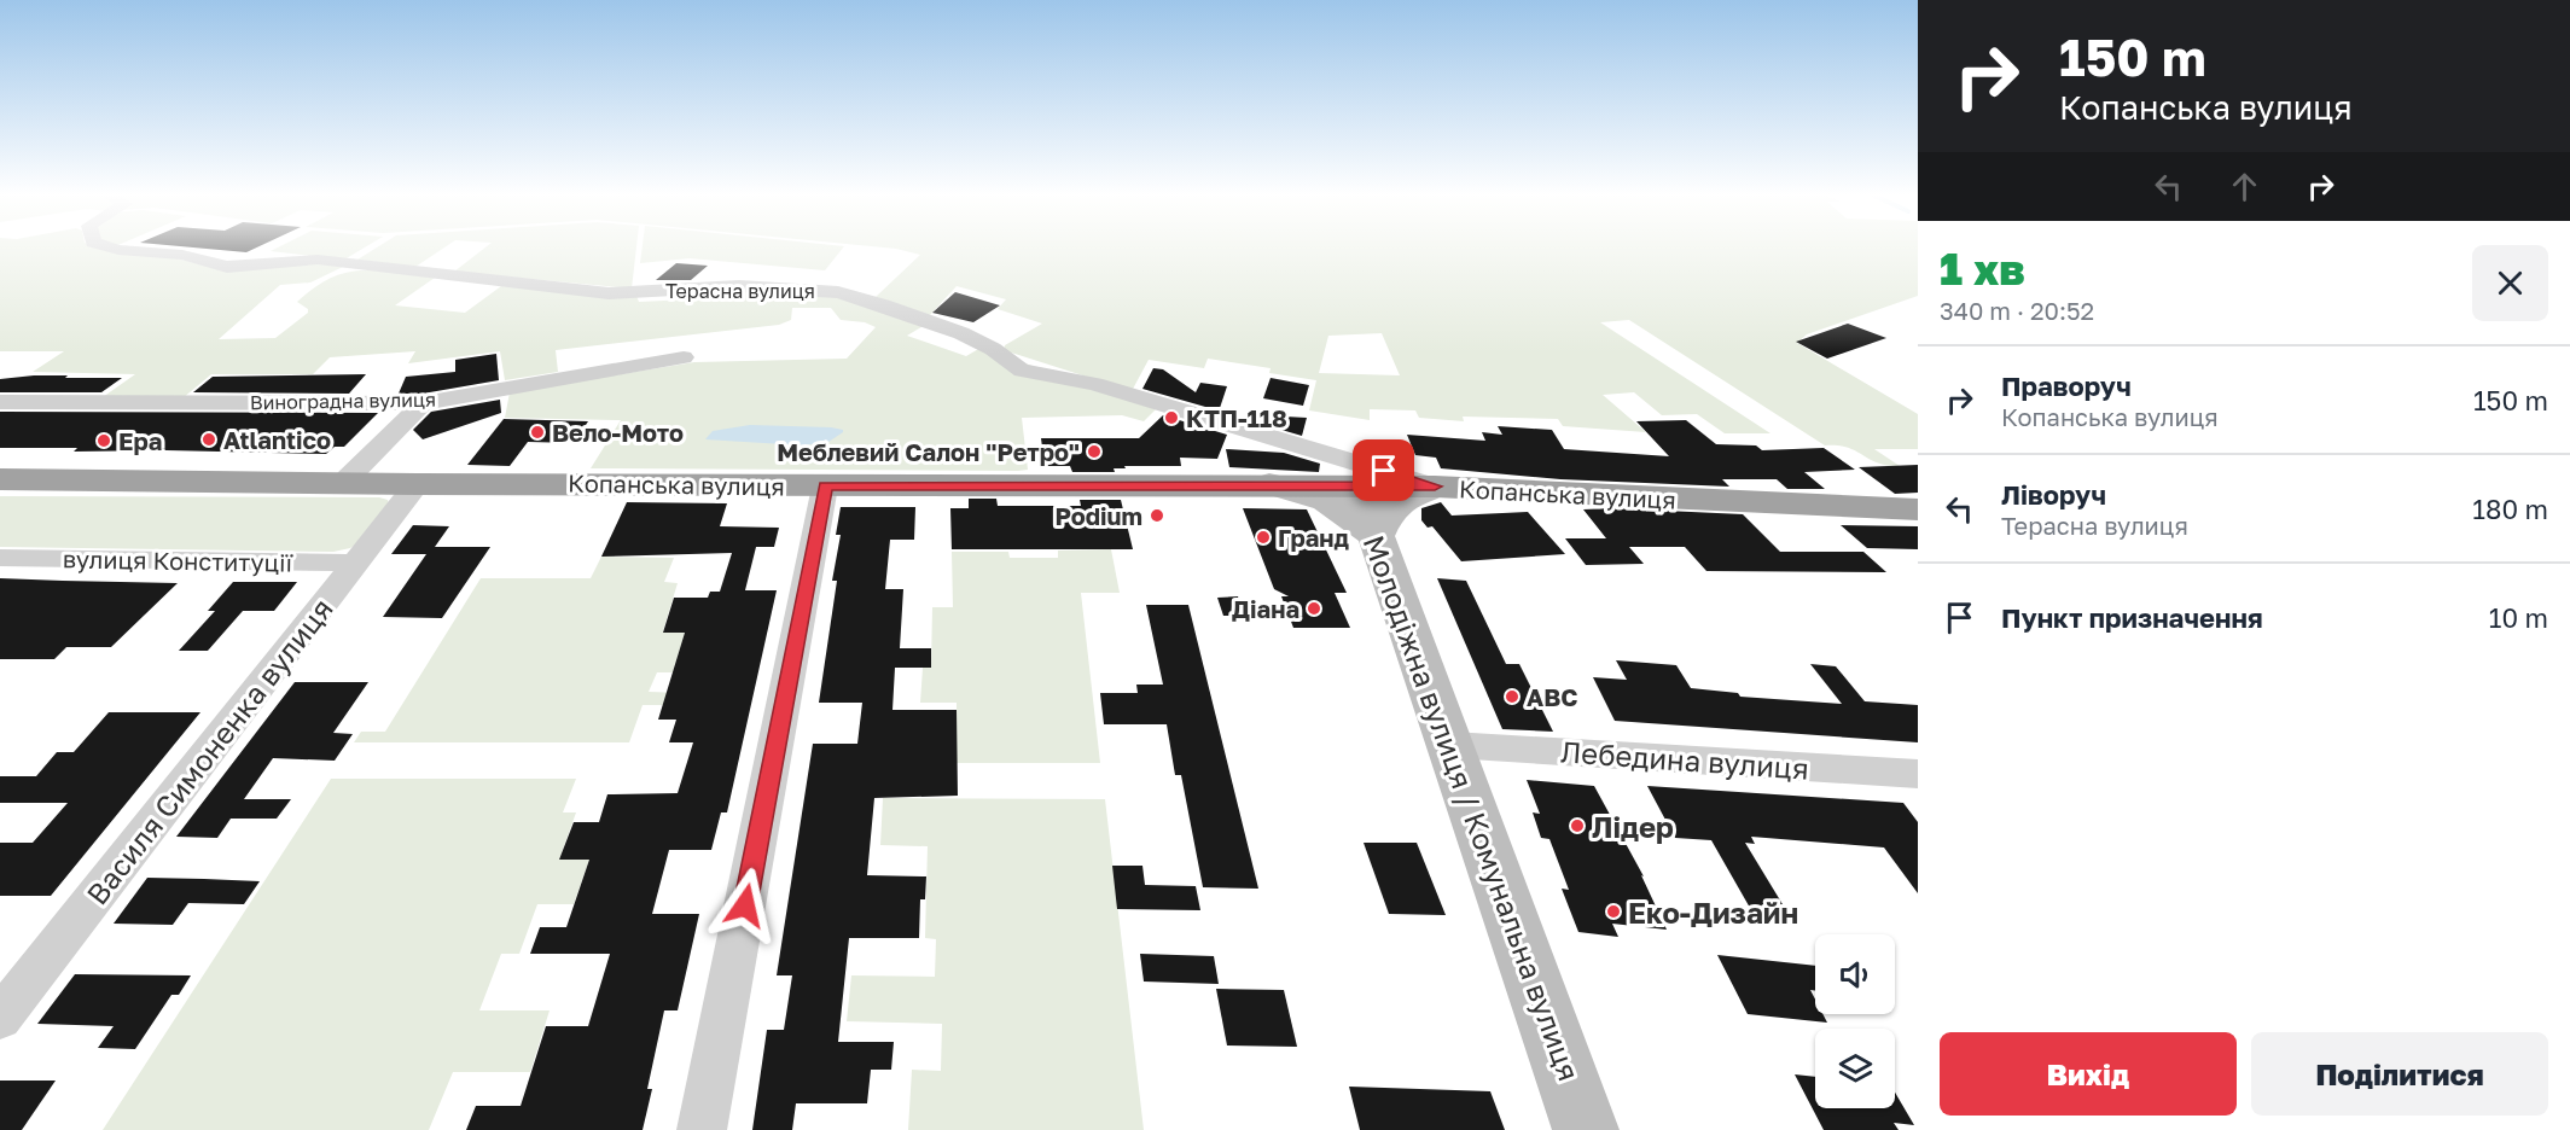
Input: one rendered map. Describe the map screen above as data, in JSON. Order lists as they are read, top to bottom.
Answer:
{
  "streets": {
    "highway": ["Копанська вулиця"],
    "main road": ["Молодіжна вулиця / Комунальна вулиця"],
    "street": [
      "Терасна вулиця",
      "Виноградна вулиця",
      "вулиця Конституції",
      "Василя Симоненка вулиця",
      "Лебедина вулиця"
    ]
  },
  "crossings": [
    ["Терасна вулиця", "Копанська вулиця"],
    ["Копанська вулиця", "Василя Симоненка вулиця"],
    ["Копанська вулиця", "Молодіжна вулиця / Комунальна вулиця"],
    ["вулиця Конституції", "Василя Симоненка вулиця"],
    ["Лебедина вулиця", "Молодіжна вулиця / Комунальна вулиця"]
  ],
  "places": [
    "КТП-118",
    "Вело-Мото",
    "Atlantico",
    "Ера",
    "Меблевий Салон \"Ретро\"",
    "Podium",
    "Гранд",
    "Діана",
    "ABC",
    "Лідер",
    "Еко-Дизайн"
  ],
  "page": {
    "turn": ["150 m", "Копанська вулиця"],
    "heading": ["1 хв", "340 m · 20:52"],
    "list": [
      {
        "name": "Праворуч",
        "note": "Копанська вулиця",
        "value": "150 m"
      },
      {
        "name": "Ліворуч",
        "note": "Терасна вулиця",
        "value": "180 m"
      },
      {
        "name": "Пункт призначення",
        "value": "10 m"
      }
    ],
    "buttons": ["Вихід", "Поділитися"]
  }
}
